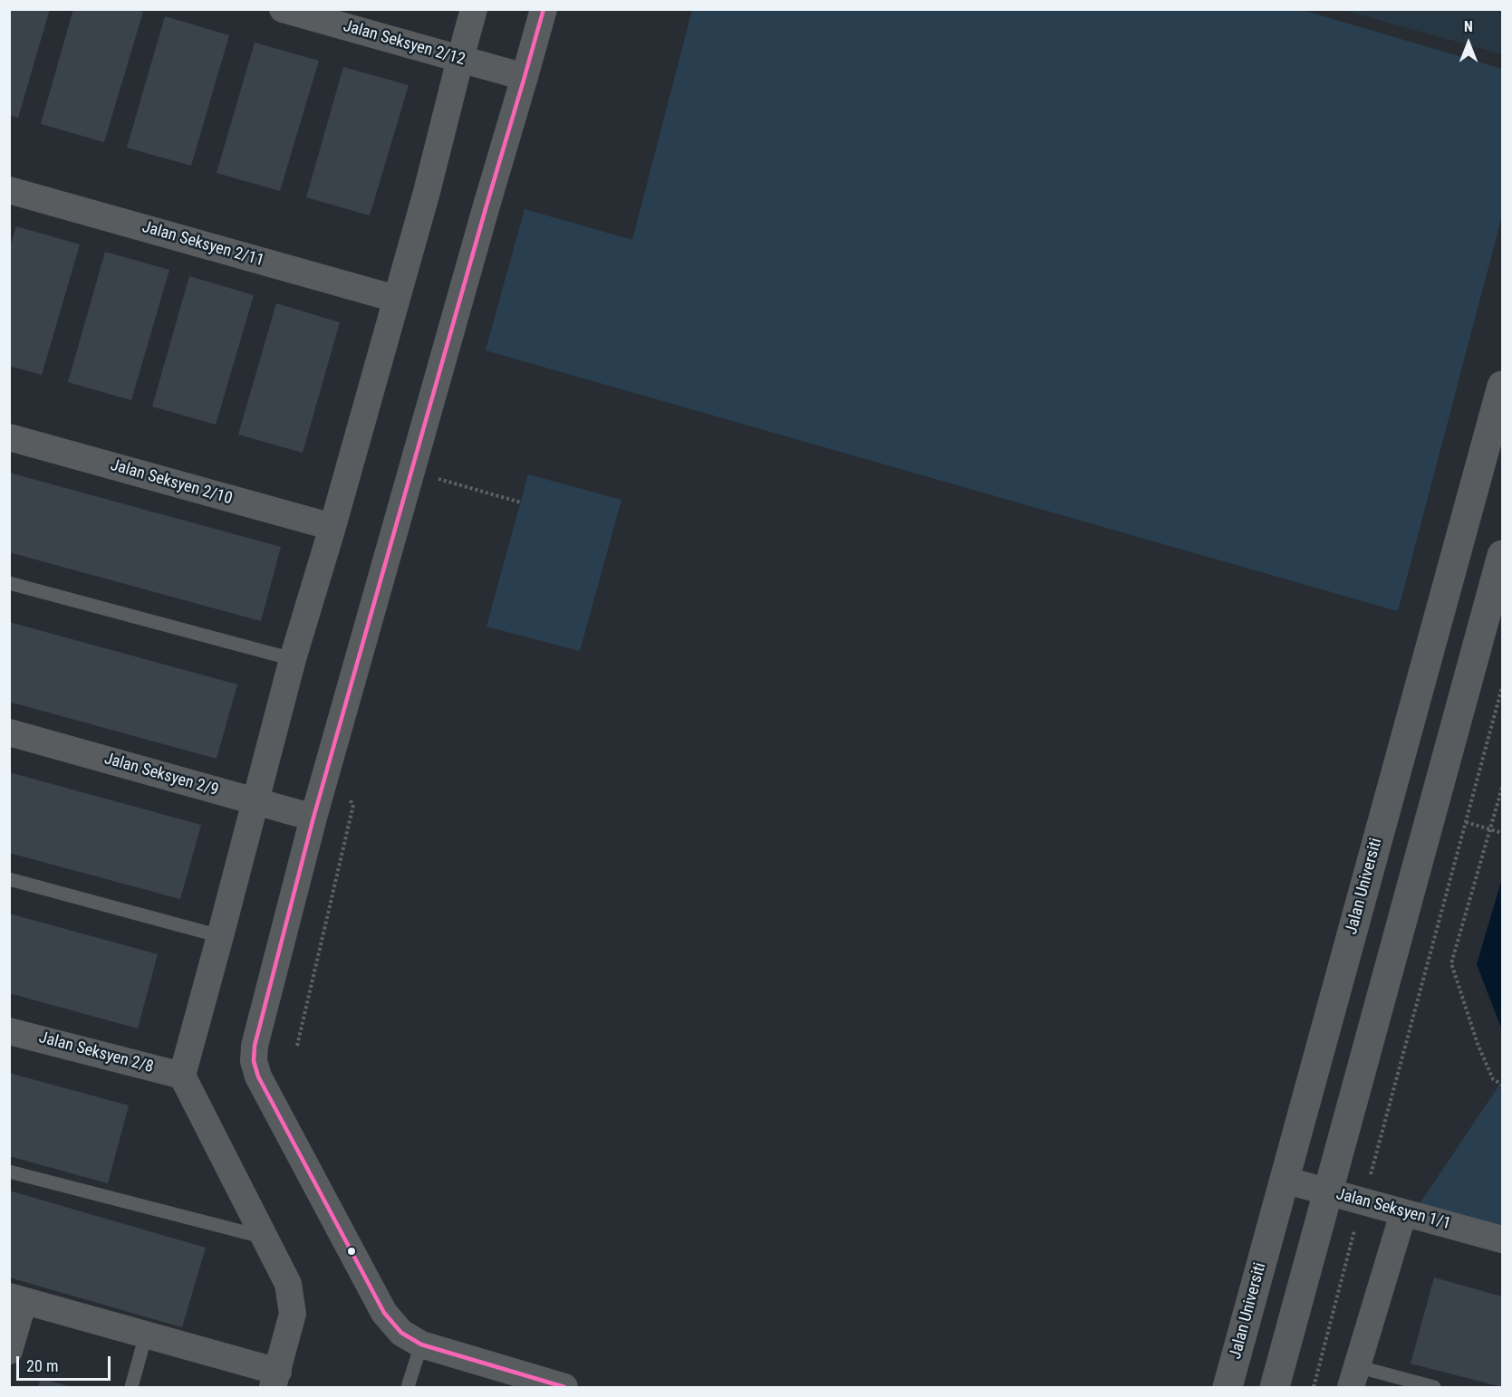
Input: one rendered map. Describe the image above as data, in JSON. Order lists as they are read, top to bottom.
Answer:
{
  "streets": {
    "street": [
      "Jalan Seksyen 2/12",
      "Jalan Seksyen 2/11",
      "Jalan Seksyen 2/10",
      "Jalan Seksyen 2/9",
      "Jalan Universiti",
      "Jalan Seksyen 2/8",
      "Jalan Seksyen 1/1"
    ]
  },
  "crossings": [
    ["Jalan Universiti", "Jalan Seksyen 1/1"]
  ],
  "scale_bar": "20 m",
  "north": "top"
}
